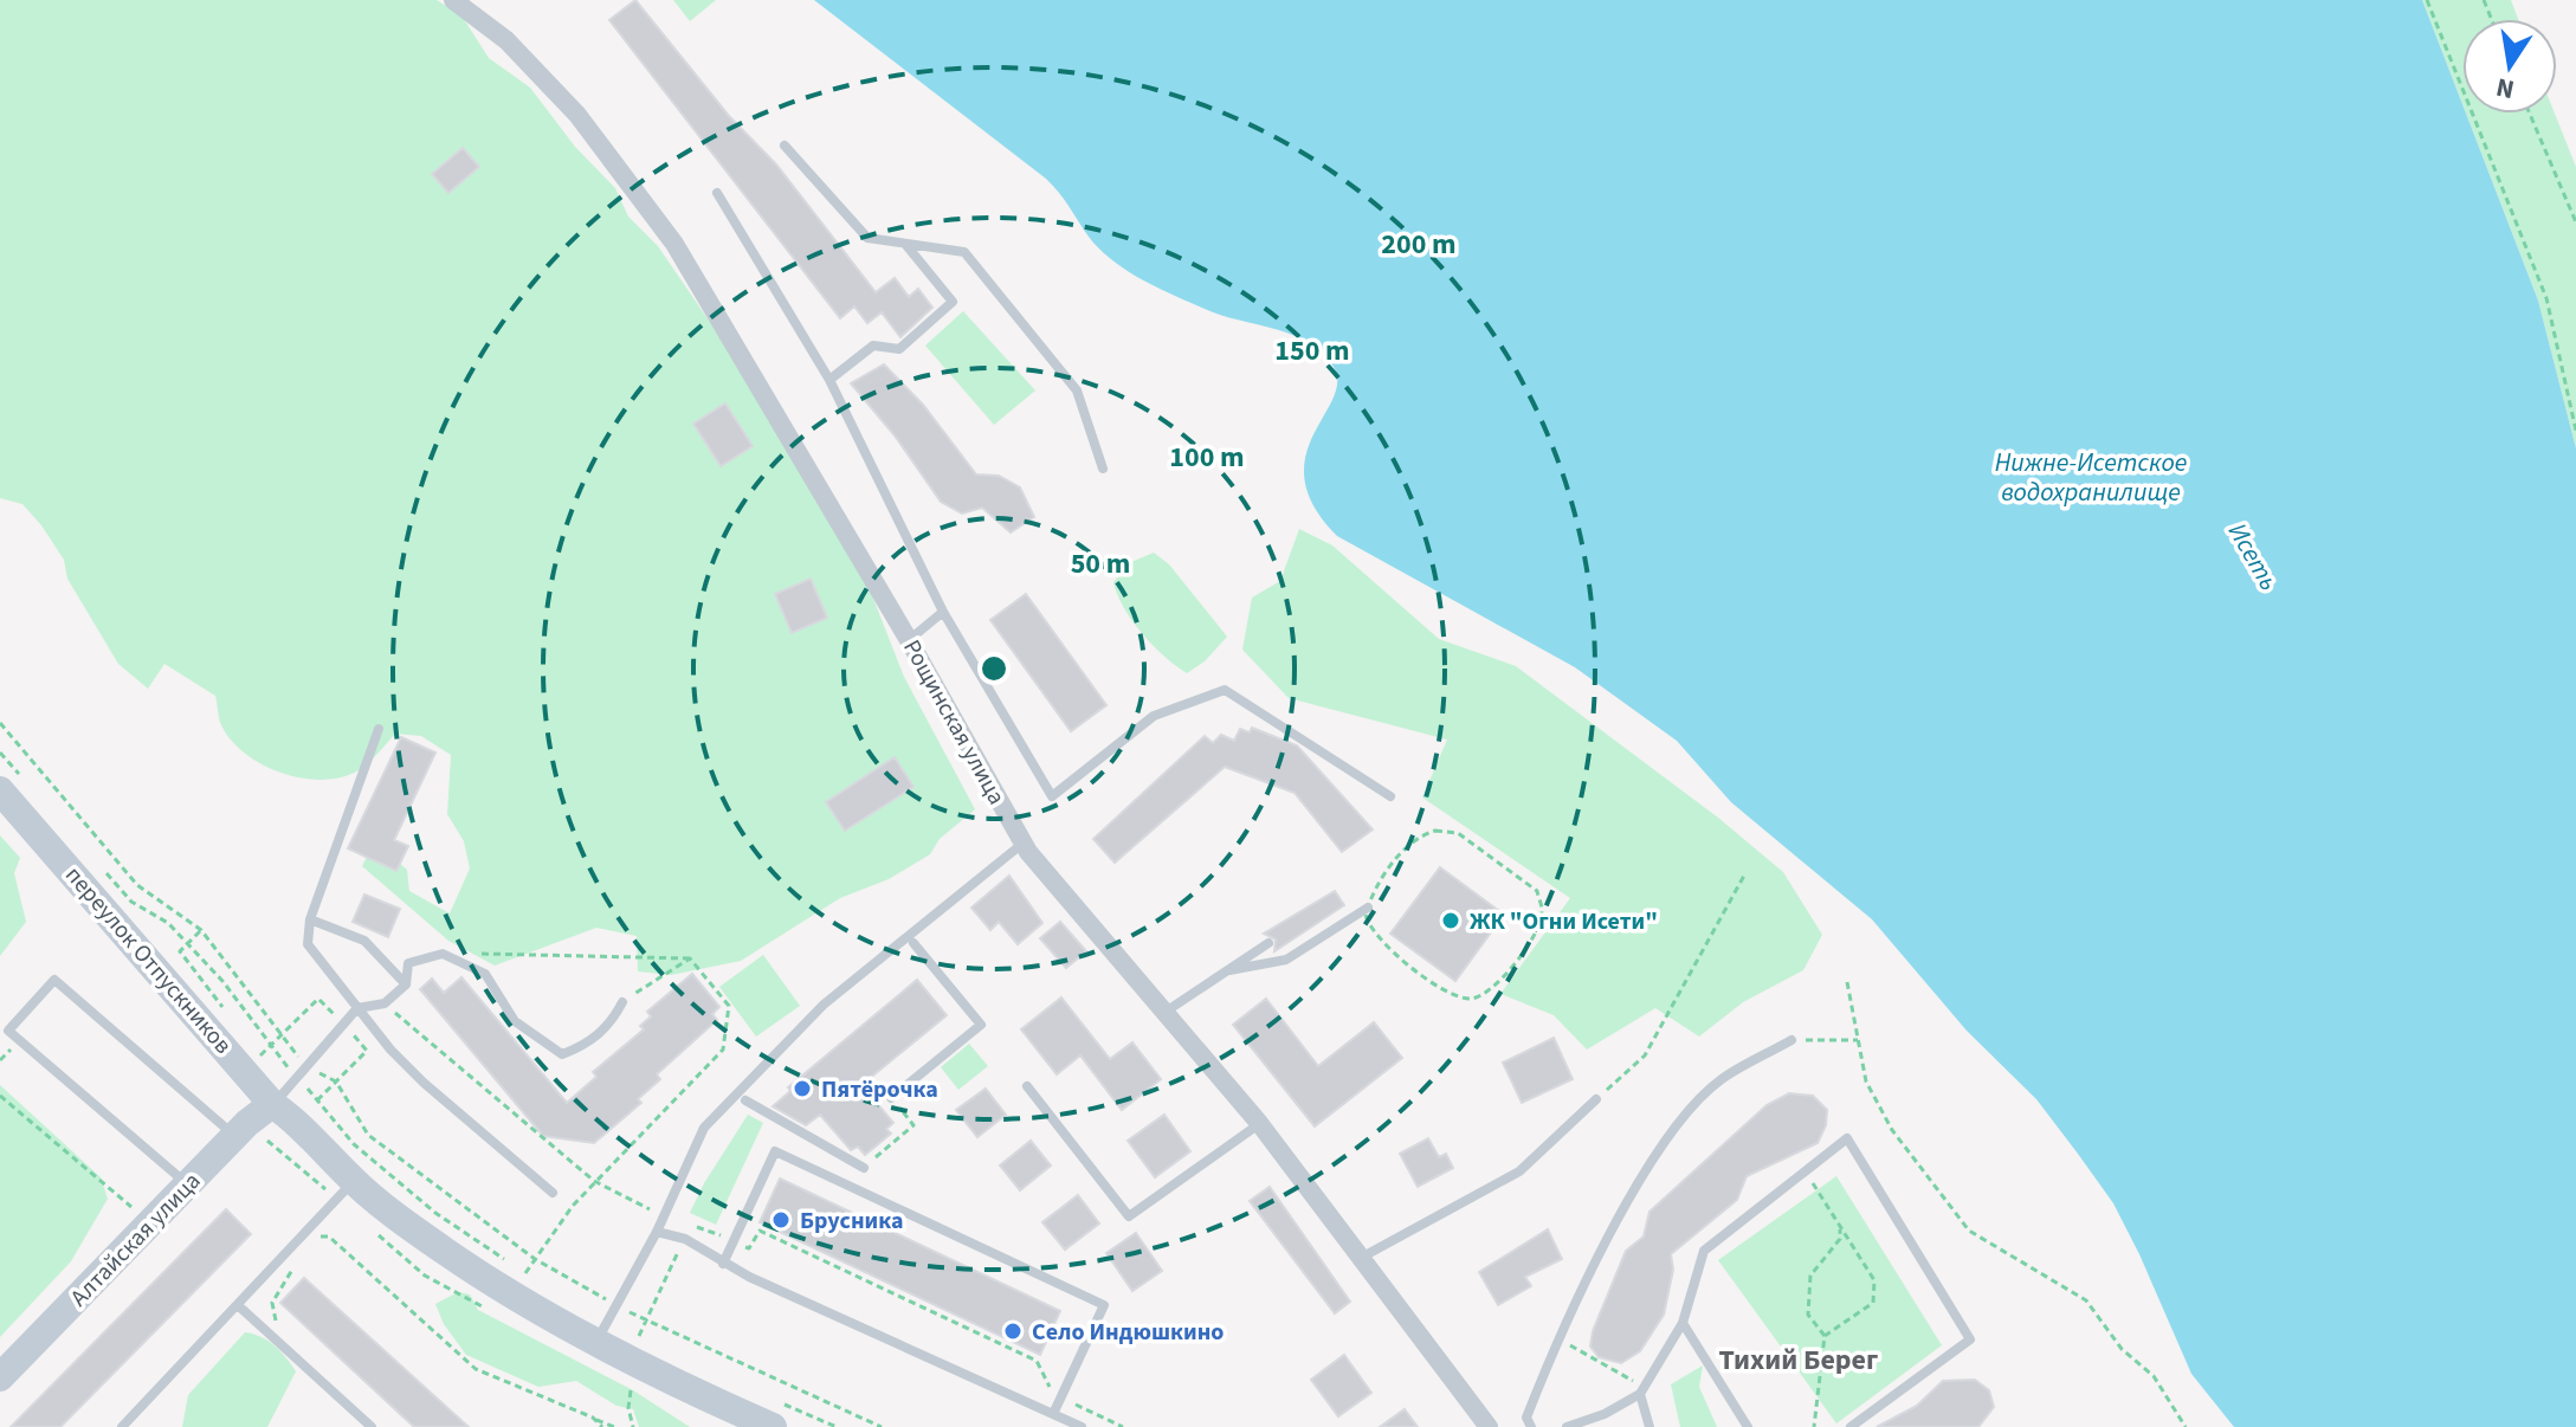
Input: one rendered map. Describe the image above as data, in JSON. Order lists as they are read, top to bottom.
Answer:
{
  "streets": {
    "street": ["Рощинская улица", "переулок Отпускников", "Алтайская улица"]
  },
  "crossings": [
    ["переулок Отпускников", "Алтайская улица"]
  ],
  "districts": ["Тихий Берег"],
  "water": ["Нижне-Исетское водохранилище", "Исеть"],
  "places": [
    "ЖК \"Огни Исети\"",
    "Пятёрочка",
    "Брусника",
    "Село Индюшкино"
  ],
  "north": "bottom",
  "rings": [
    "200 m",
    "150 m",
    "100 m",
    "50 m"
  ]
}
